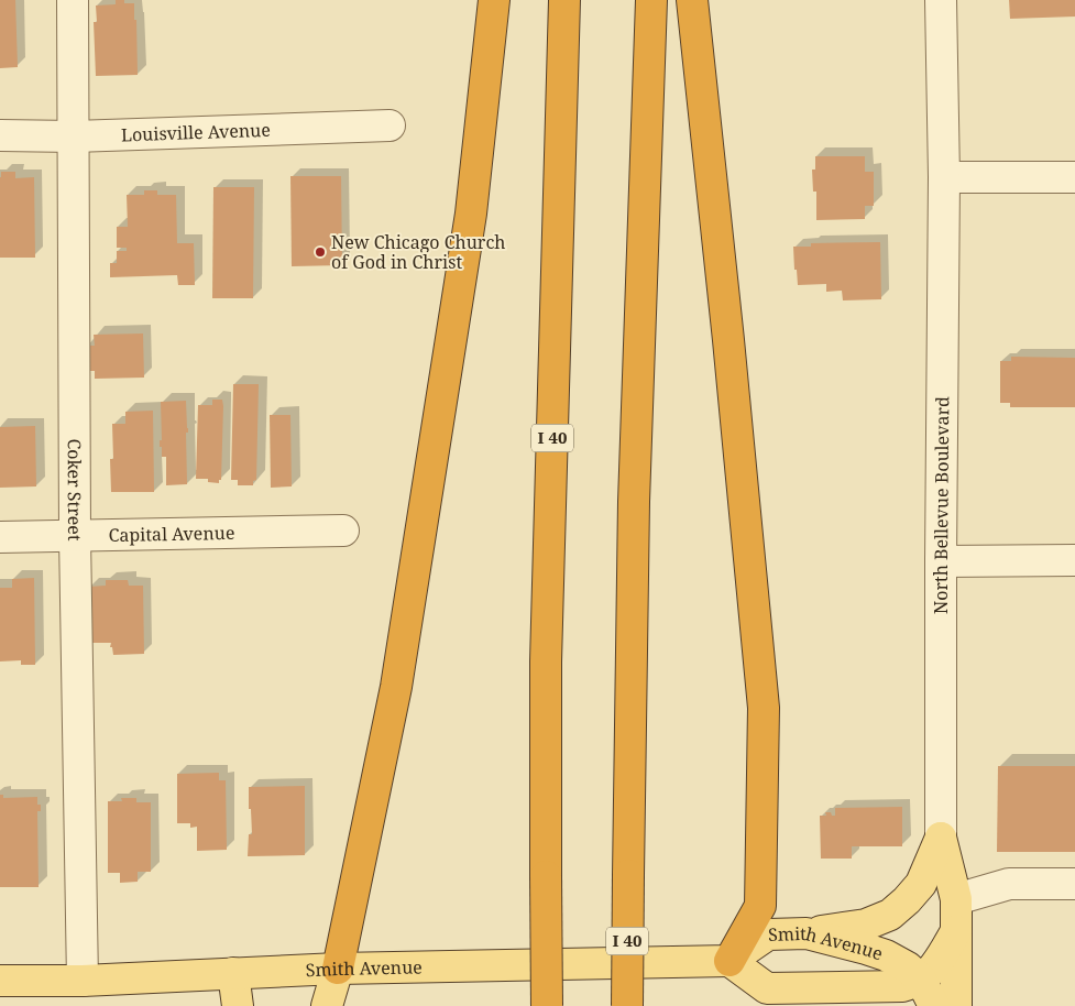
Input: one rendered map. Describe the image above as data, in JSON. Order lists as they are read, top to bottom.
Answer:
{
  "streets": {
    "highway": ["I 40"],
    "main road": ["North Bellevue Boulevard", "Smith Avenue"],
    "street": ["Louisville Avenue", "Coker Street", "Capital Avenue"]
  },
  "crossings": [
    ["Louisville Avenue", "Coker Street"],
    ["Coker Street", "Capital Avenue"],
    ["Coker Street", "Smith Avenue"]
  ],
  "places": ["New Chicago Church of God in Christ"]
}
